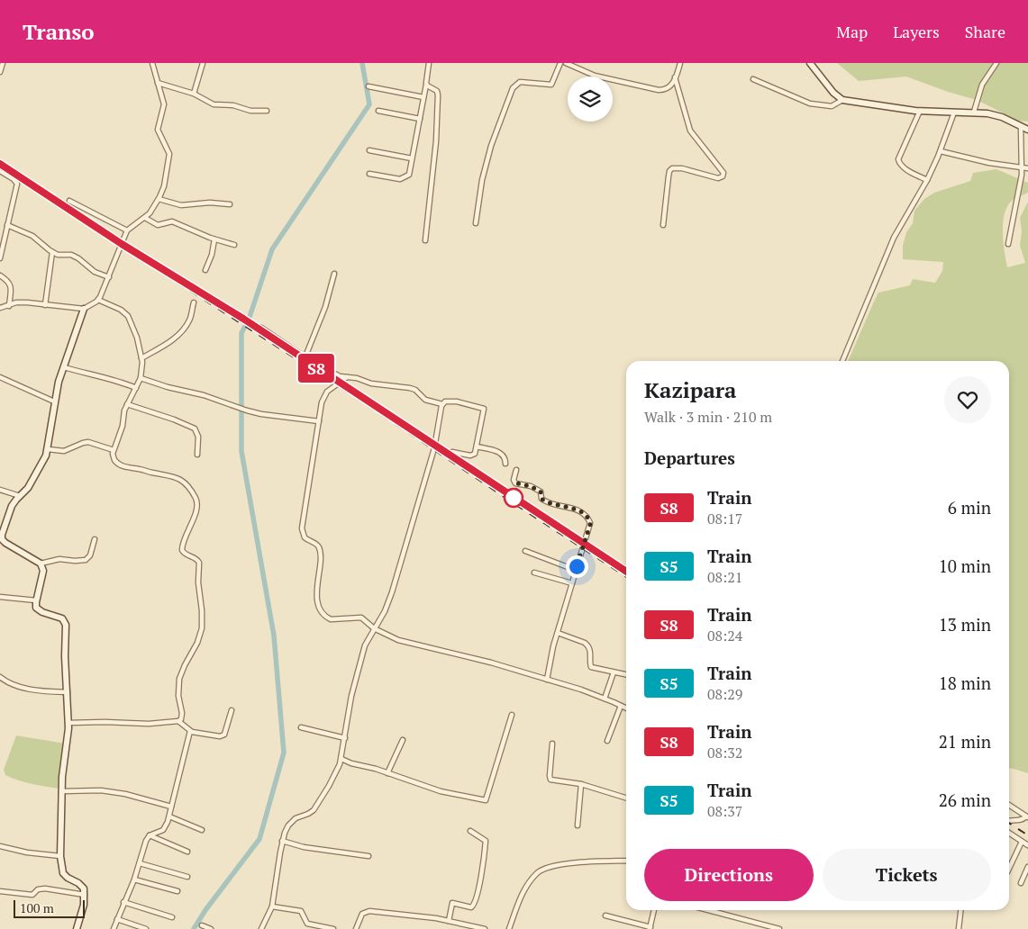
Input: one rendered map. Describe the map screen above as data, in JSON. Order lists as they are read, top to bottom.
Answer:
{
  "scale_bar": "100 m",
  "page": {
    "header": "Transo",
    "nav": ["Map", "Layers", "Share"],
    "on_map": "S8",
    "heading": [
      ["Kazipara", "Walk · 3 min · 210 m"],
      "Departures"
    ],
    "list": [
      {
        "mark": "S8",
        "name": "Train",
        "note": "08:17",
        "value": "6 min"
      },
      {
        "mark": "S5",
        "name": "Train",
        "note": "08:21",
        "value": "10 min"
      },
      {
        "mark": "S8",
        "name": "Train",
        "note": "08:24",
        "value": "13 min"
      },
      {
        "mark": "S5",
        "name": "Train",
        "note": "08:29",
        "value": "18 min"
      },
      {
        "mark": "S8",
        "name": "Train",
        "note": "08:32",
        "value": "21 min"
      },
      {
        "mark": "S5",
        "name": "Train",
        "note": "08:37",
        "value": "26 min"
      }
    ],
    "buttons": ["Directions", "Tickets"],
    "scale": "100 m"
  }
}
